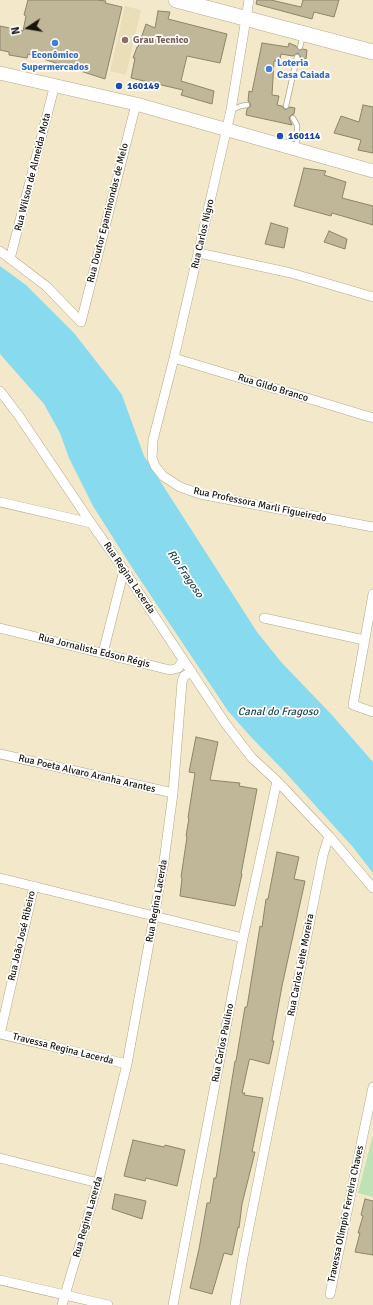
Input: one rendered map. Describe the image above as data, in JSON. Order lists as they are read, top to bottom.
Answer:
{
  "streets": {
    "street": [
      "Rua Wilson de Almeida Mota",
      "Rua Doutor Epaminondas de Melo",
      "Rua Carlos Nigro",
      "Rua Gildo Branco",
      "Rua Professora Marli Figueiredo",
      "Rua Regina Lacerda",
      "Rua Jornalista Edson Régis",
      "Rua Poeta Alvaro Aranha Arantes",
      "Rua João José Ribeiro",
      "Rua Carlos Leite Moreira",
      "Rua Carlos Paulino",
      "Travessa Regina Lacerda",
      "Travessa Olímpio Ferreira Chaves"
    ]
  },
  "crossings": [
    ["Rua Wilson de Almeida Mota", "Rua Doutor Epaminondas de Melo"],
    ["Rua Carlos Nigro", "Rua Gildo Branco"],
    ["Rua Carlos Nigro", "Rua Professora Marli Figueiredo"],
    ["Rua Regina Lacerda", "Rua Jornalista Edson Régis"],
    ["Rua Regina Lacerda", "Rua Poeta Alvaro Aranha Arantes"],
    ["Rua Regina Lacerda", "Travessa Regina Lacerda"],
    ["Rua João José Ribeiro", "Travessa Regina Lacerda"]
  ],
  "water": ["Rio Fragoso", "Canal do Fragoso"],
  "places": [
    "Grau Tecnico",
    "Econômico Supermercados",
    "Loteria Casa Caiada",
    "160149",
    "160114"
  ],
  "north": "left"
}
